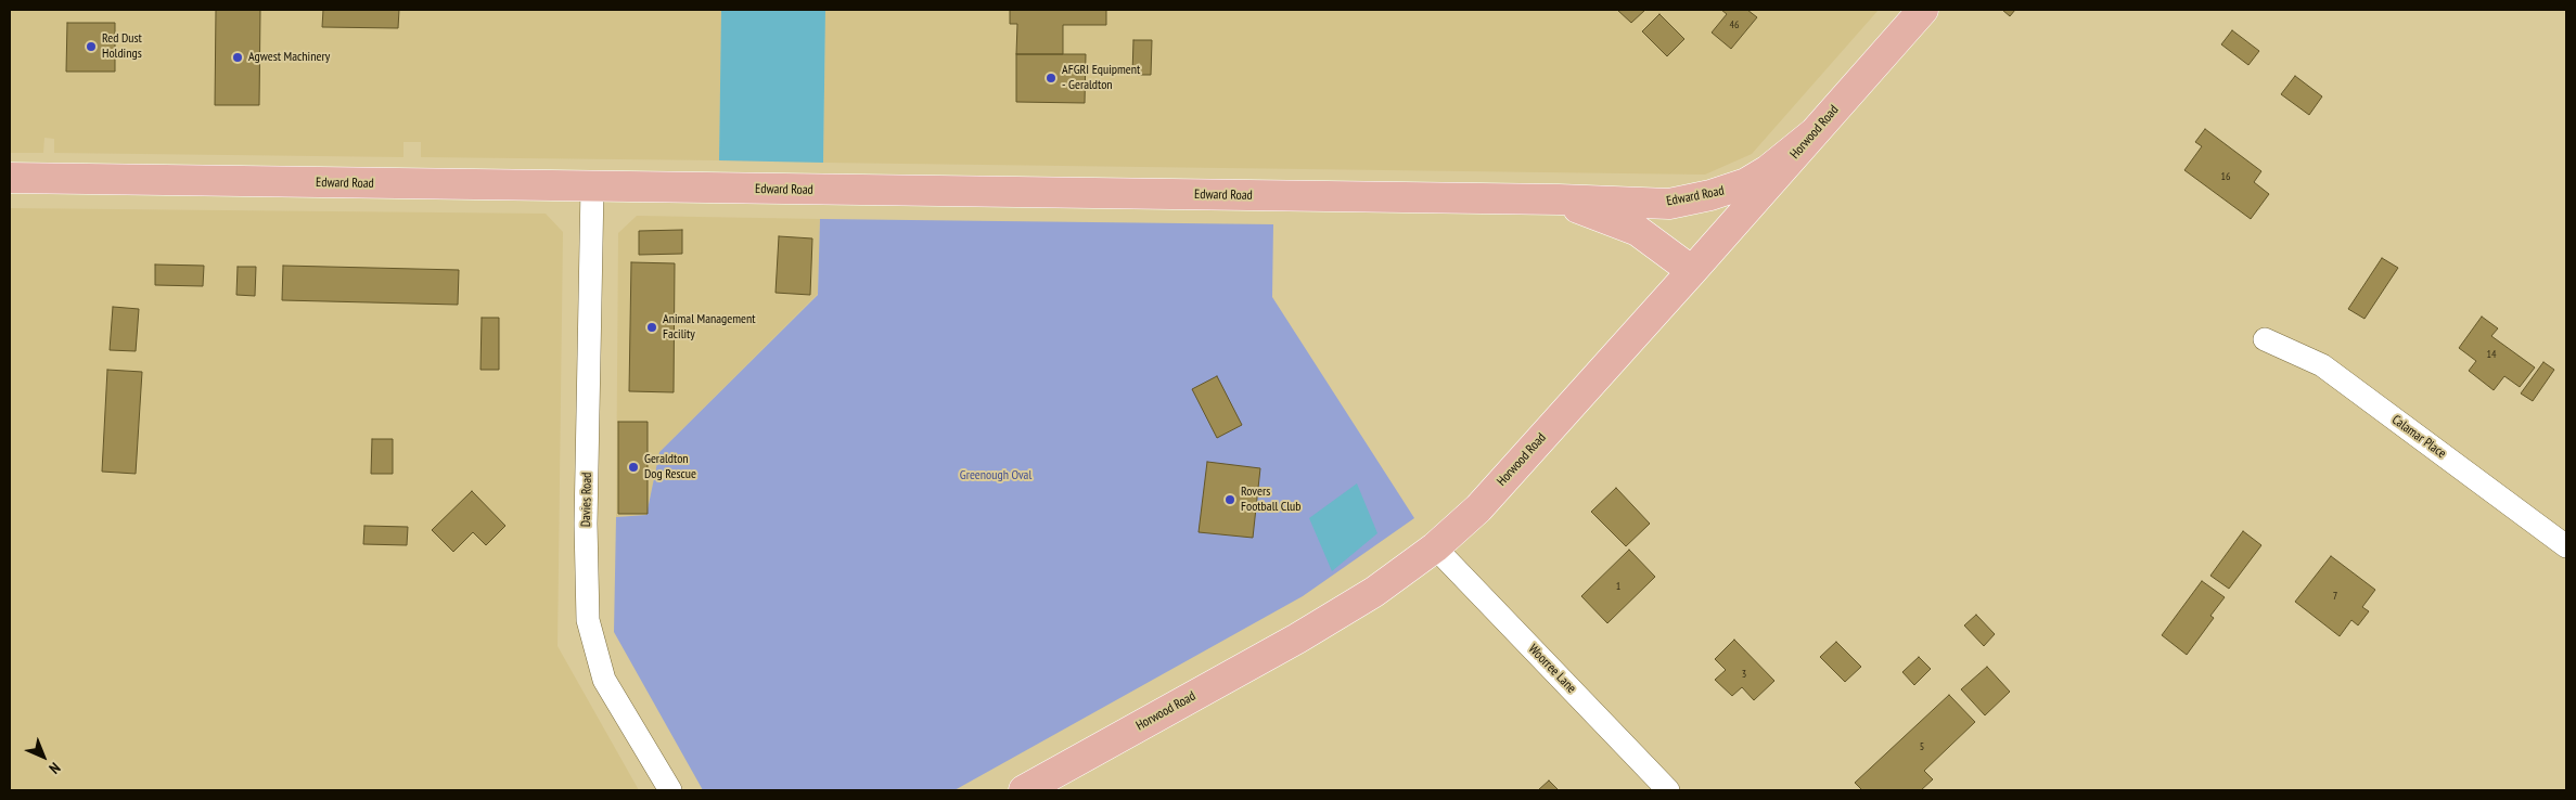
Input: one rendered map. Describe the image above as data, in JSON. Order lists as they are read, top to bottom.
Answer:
{
  "streets": {
    "main road": ["Horwood Road", "Edward Road"],
    "street": ["Calamar Place", "Davies Road", "Woorree Lane"]
  },
  "crossings": [
    ["Horwood Road", "Edward Road"],
    ["Horwood Road", "Woorree Lane"],
    ["Edward Road", "Davies Road"]
  ],
  "parks": ["Greenough Oval"],
  "places": [
    "Red Dust Holdings",
    "Agwest Machinery",
    "AFGRI Equipment - Geraldton",
    "Animal Management Facility",
    "Geraldton Dog Rescue",
    "Rovers Football Club"
  ],
  "house_numbers": [
    "46",
    "16",
    "14",
    "1",
    "7",
    "3",
    "5"
  ],
  "north": "bottom right"
}
